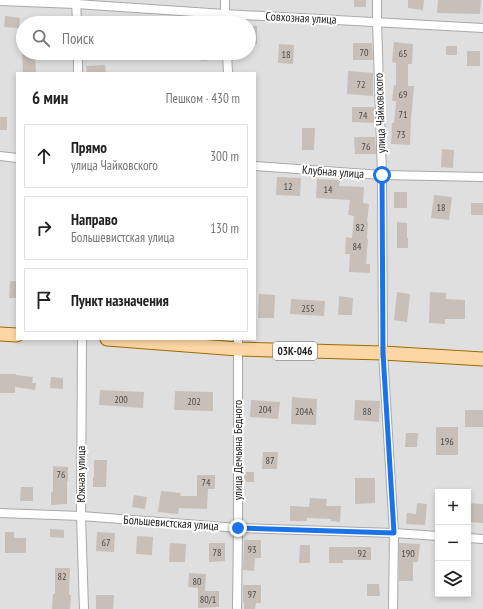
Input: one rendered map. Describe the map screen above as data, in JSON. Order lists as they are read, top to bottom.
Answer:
{
  "streets": {
    "main road": ["03К-046"],
    "street": [
      "Совхозная улица",
      "улица Чайковского",
      "Клубная улица",
      "улица Демьяна Бедного",
      "Южная улица",
      "Большевистская улица"
    ]
  },
  "crossings": [
    ["Совхозная улица", "улица Чайковского"],
    ["улица Чайковского", "Клубная улица"],
    ["улица Чайковского", "03К-046"],
    ["улица Чайковского", "Большевистская улица"],
    ["03К-046", "улица Демьяна Бедного"],
    ["улица Демьяна Бедного", "Большевистская улица"],
    ["Южная улица", "Большевистская улица"]
  ],
  "house_numbers": [
    "70",
    "65",
    "18",
    "72",
    "69",
    "71",
    "74",
    "73",
    "76",
    "12",
    "14",
    "18",
    "82",
    "84",
    "255",
    "200",
    "202",
    "204",
    "204А",
    "88",
    "196",
    "87",
    "76",
    "74",
    "67",
    "93",
    "78",
    "92",
    "190",
    "82",
    "80",
    "97",
    "80/1"
  ],
  "page": {
    "search": "Поиск",
    "heading": ["6 мин", "Пешком · 430 m"],
    "list": [
      ["Прямо", "улица Чайковского", "300 m"],
      ["Направо", "Большевистская улица", "130 m"],
      "Пункт назначения"
    ],
    "map_buttons": ["+", "−"]
  }
}
